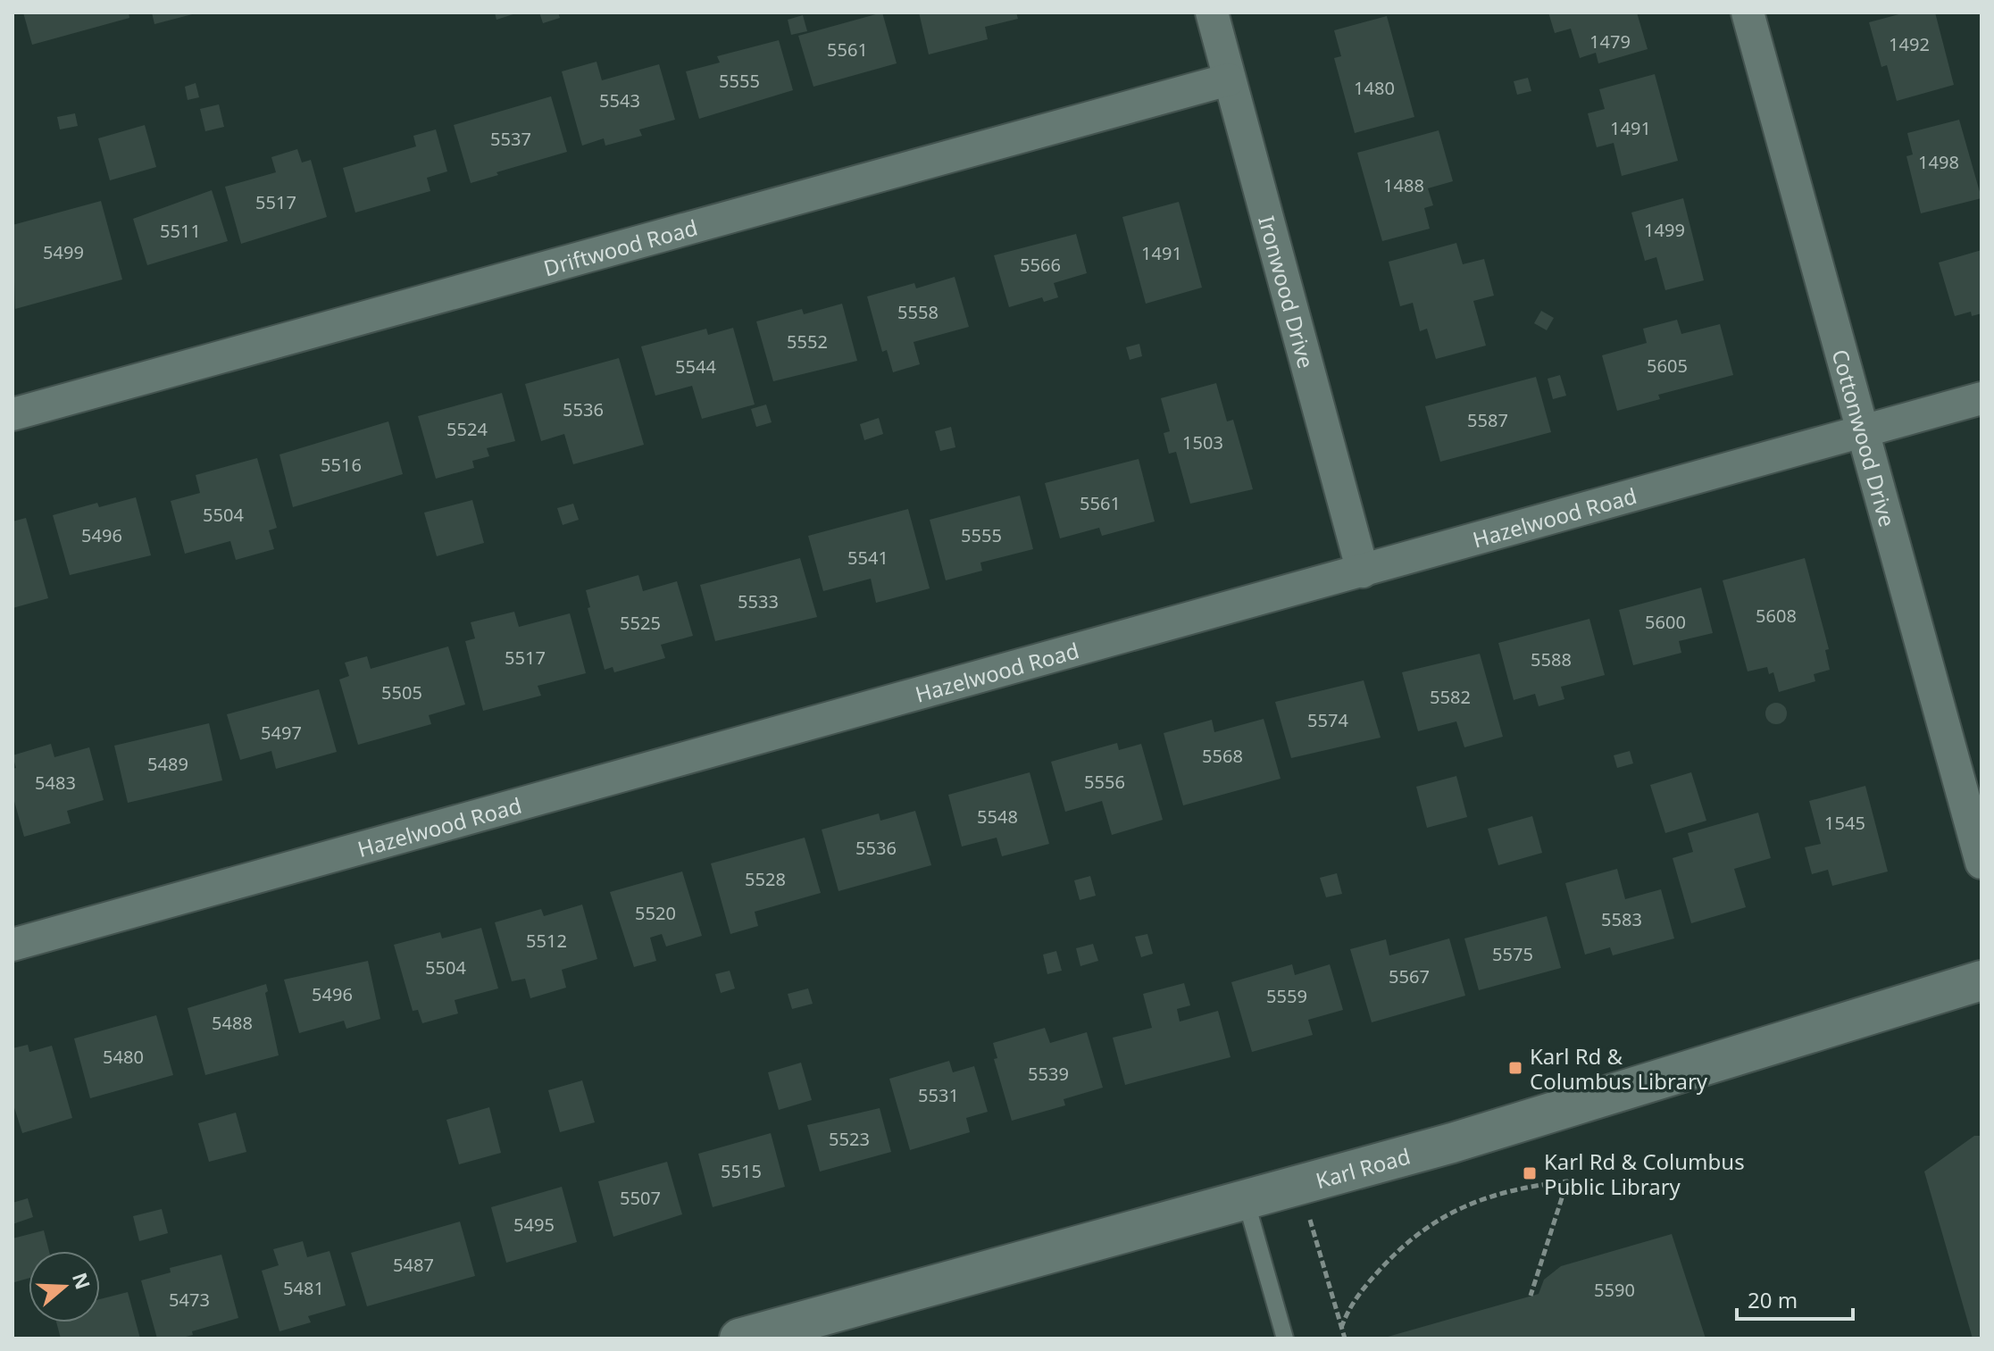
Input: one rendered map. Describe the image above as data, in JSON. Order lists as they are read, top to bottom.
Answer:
{
  "streets": {
    "main road": ["Karl Road"],
    "street": [
      "Driftwood Road",
      "Ironwood Drive",
      "Cottonwood Drive",
      "Hazelwood Road"
    ]
  },
  "crossings": [
    ["Driftwood Road", "Ironwood Drive"],
    ["Ironwood Drive", "Hazelwood Road"],
    ["Cottonwood Drive", "Hazelwood Road"]
  ],
  "places": {
    "transit": ["Karl Rd & Columbus Library", "Karl Rd & Columbus Public Library"]
  },
  "house_numbers": [
    "1479",
    "1492",
    "5561",
    "5555",
    "1480",
    "5543",
    "1491",
    "5537",
    "1498",
    "1488",
    "5517",
    "1499",
    "5511",
    "5499",
    "1491",
    "5566",
    "5558",
    "5552",
    "5605",
    "5544",
    "5536",
    "5587",
    "5524",
    "1503",
    "5516",
    "5561",
    "5504",
    "5496",
    "5555",
    "5541",
    "5533",
    "5608",
    "5600",
    "5525",
    "5517",
    "5588",
    "5505",
    "5582",
    "5574",
    "5497",
    "5568",
    "5489",
    "5556",
    "5483",
    "5548",
    "1545",
    "5536",
    "5528",
    "5520",
    "5583",
    "5512",
    "5575",
    "5504",
    "5567",
    "5496",
    "5559",
    "5488",
    "5480",
    "5539",
    "5531",
    "5523",
    "5515",
    "5507",
    "5495",
    "5487",
    "5481",
    "5590",
    "5473"
  ],
  "scale_bar": "20 m",
  "north": "right"
}
